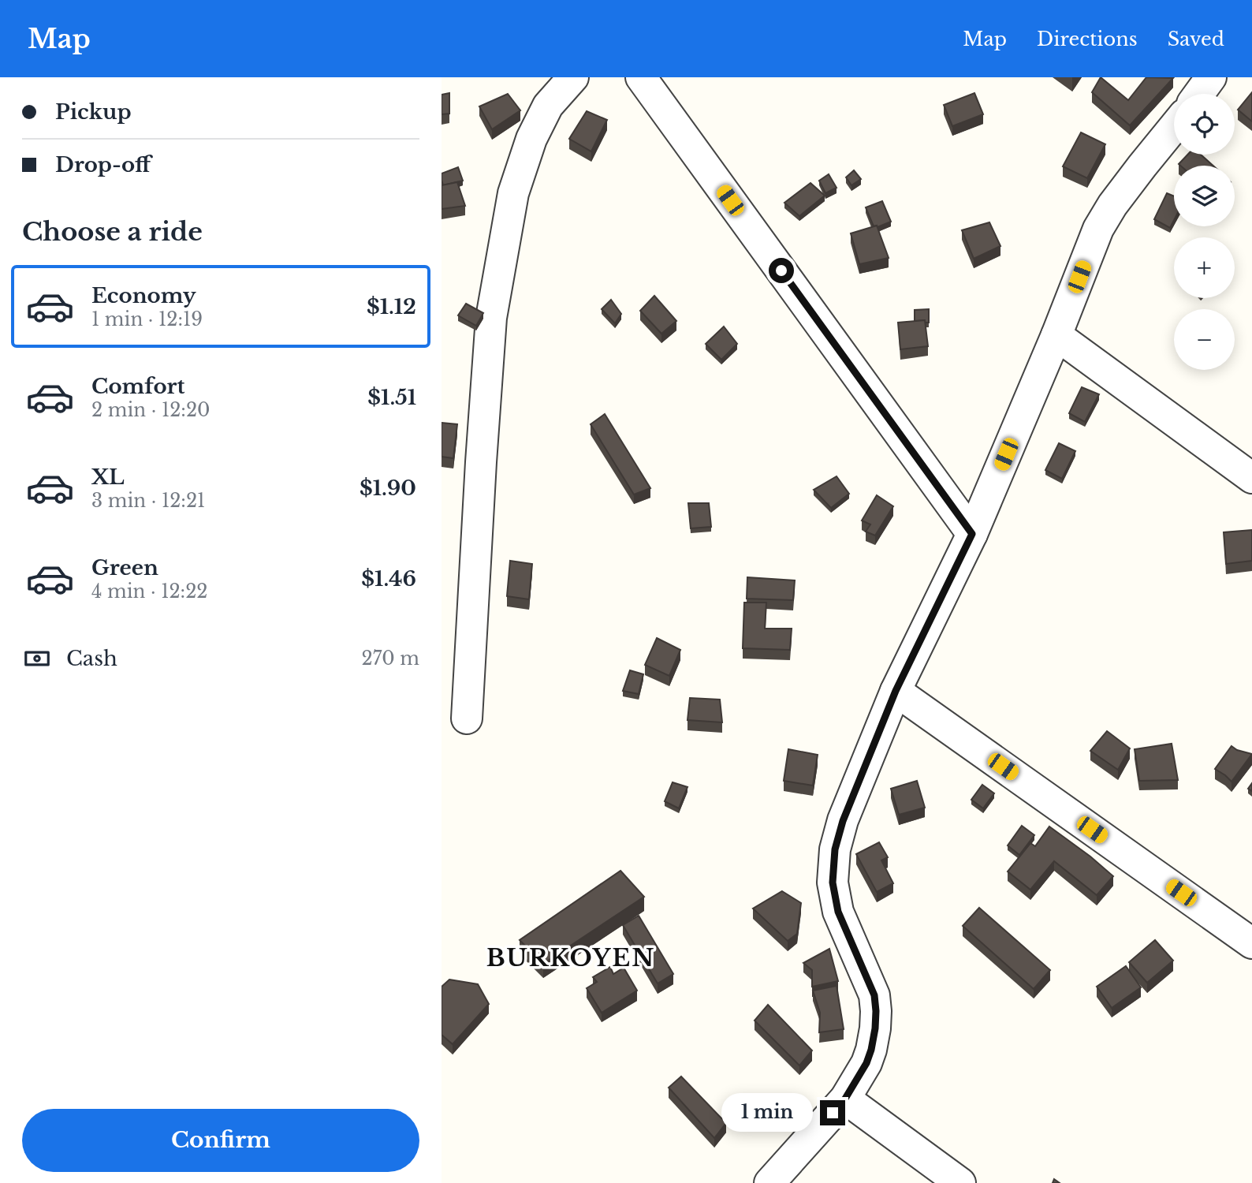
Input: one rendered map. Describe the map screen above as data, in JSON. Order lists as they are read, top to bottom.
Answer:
{
  "districts": ["BURKOYEN"],
  "page": {
    "header": "Map",
    "nav": ["Map", "Directions", "Saved"],
    "banner": ["Pickup", "Drop-off"],
    "map_buttons": ["+", "−"],
    "heading": "Choose a ride",
    "list": [
      {
        "name": "Economy",
        "note": "1 min · 12:19",
        "value": "$1.12"
      },
      {
        "name": "Comfort",
        "note": "2 min · 12:20",
        "value": "$1.51"
      },
      {
        "name": "XL",
        "note": "3 min · 12:21",
        "value": "$1.90"
      },
      {
        "name": "Green",
        "note": "4 min · 12:22",
        "value": "$1.46"
      }
    ],
    "pay": ["Cash", "270 m"],
    "bubble": "1 min",
    "buttons": "Confirm"
  }
}
